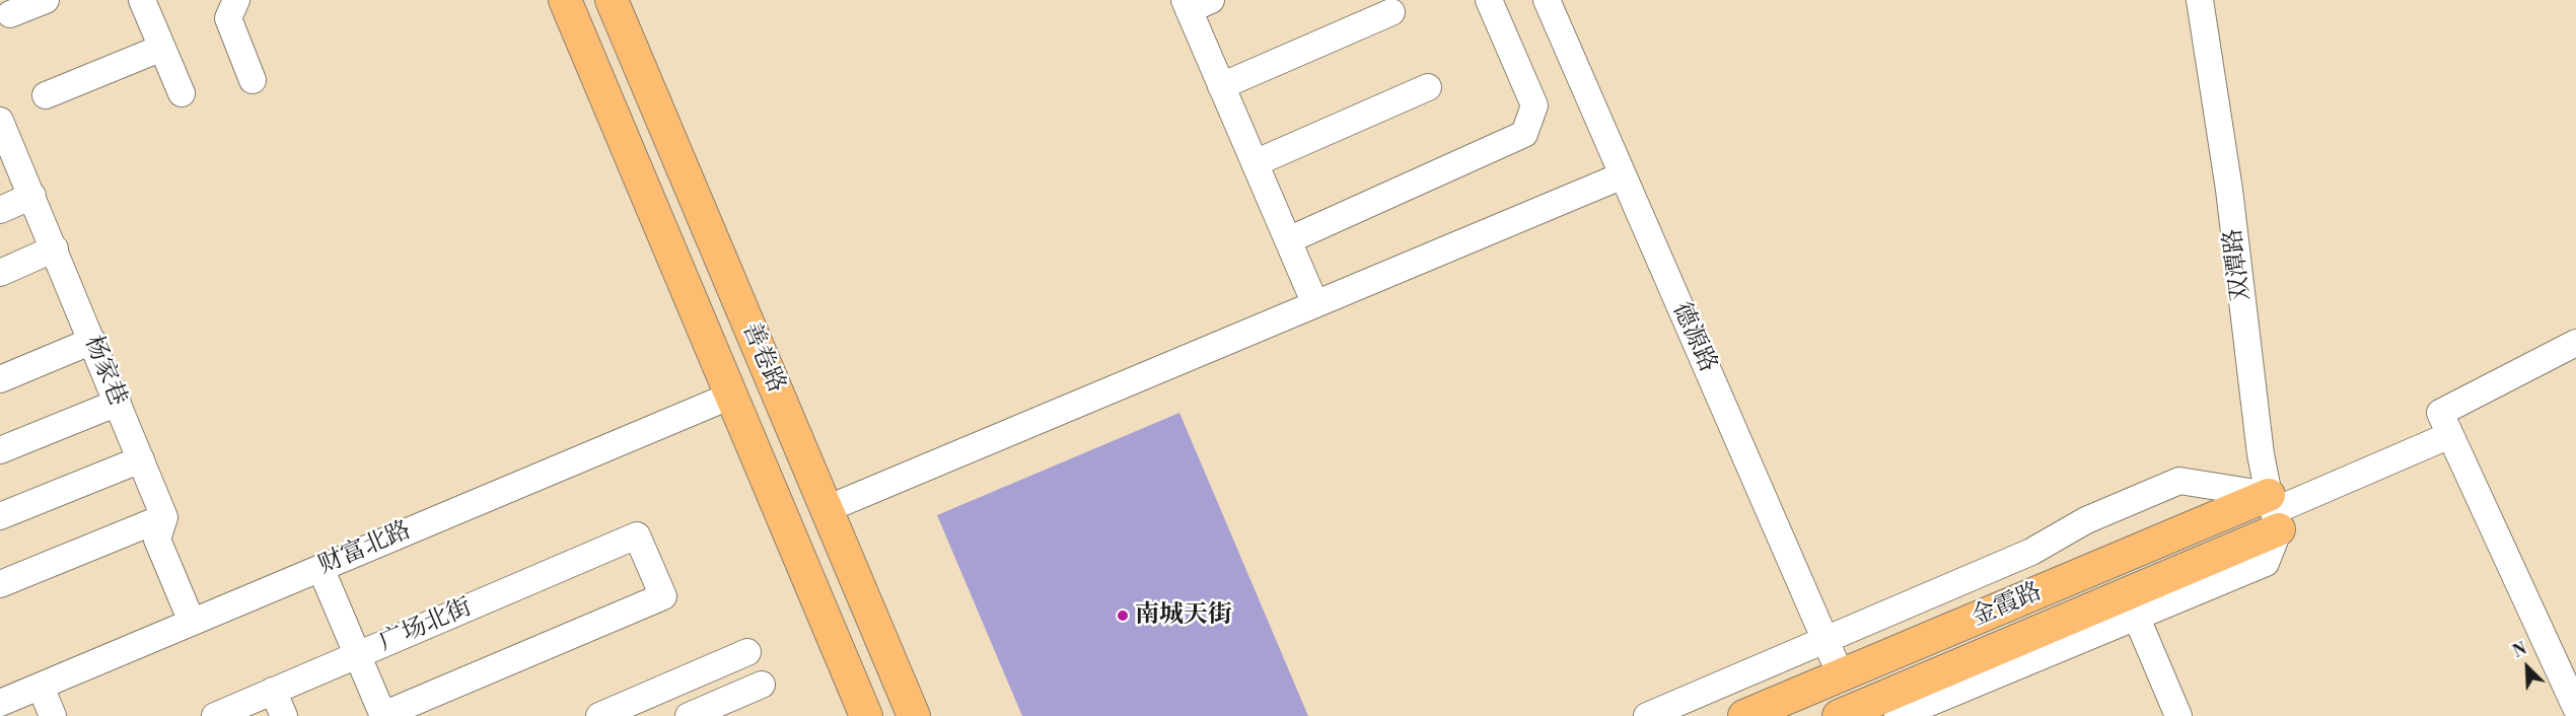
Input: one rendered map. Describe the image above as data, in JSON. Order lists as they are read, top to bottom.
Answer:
{
  "streets": {
    "main road": ["善卷路", "金霞路"],
    "street": [
      "双潭路",
      "德源路",
      "杨家巷",
      "财富北路",
      "广场北街"
    ]
  },
  "crossings": [
    ["双潭路", "金霞路"],
    ["德源路", "金霞路"],
    ["善卷路", "财富北路"]
  ],
  "places": ["南城天街"],
  "north": "top left"
}
